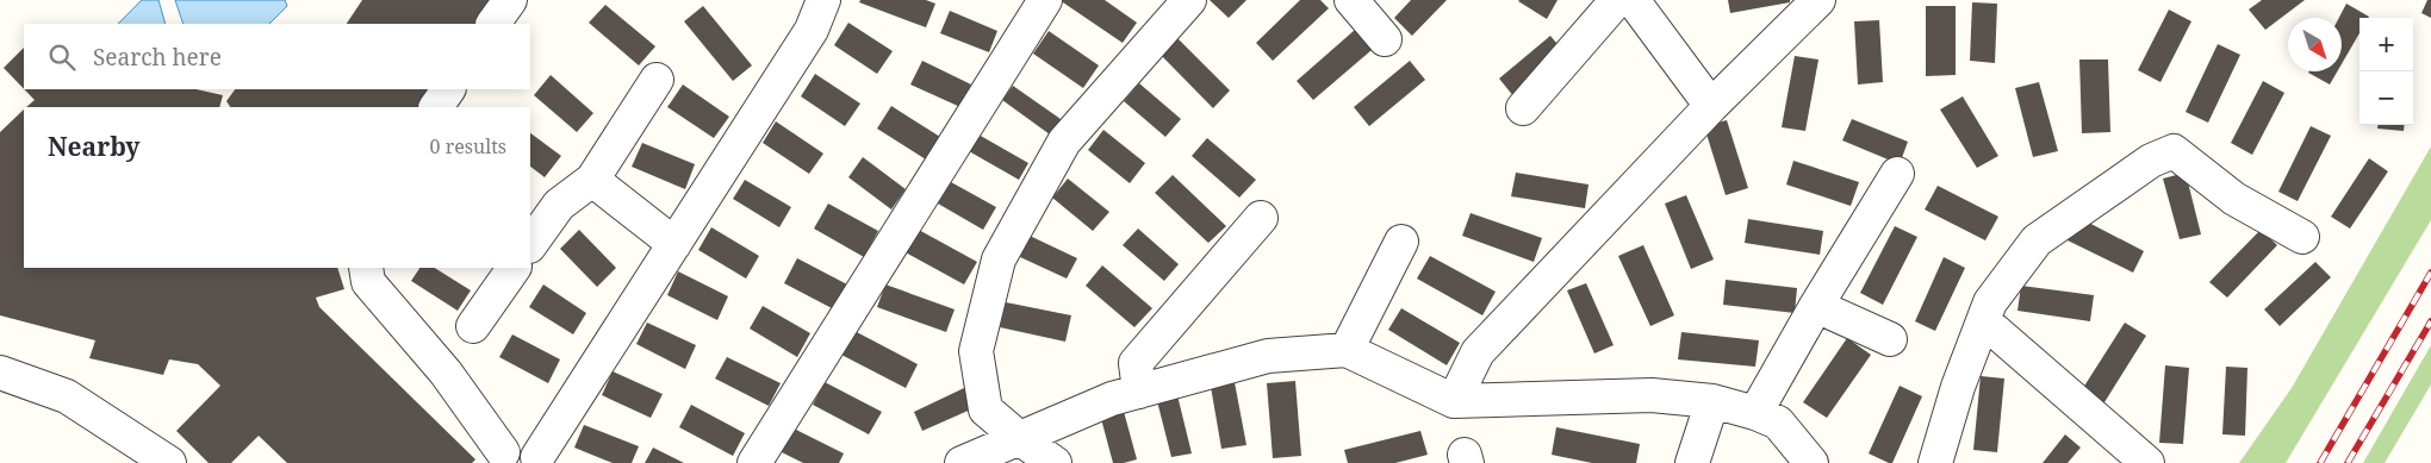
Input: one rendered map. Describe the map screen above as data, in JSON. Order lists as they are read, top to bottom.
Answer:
{
  "north": "bottom right",
  "page": {
    "map_buttons": ["+", "−"],
    "search": "Search here",
    "heading": ["Nearby", "0 results"]
  }
}
